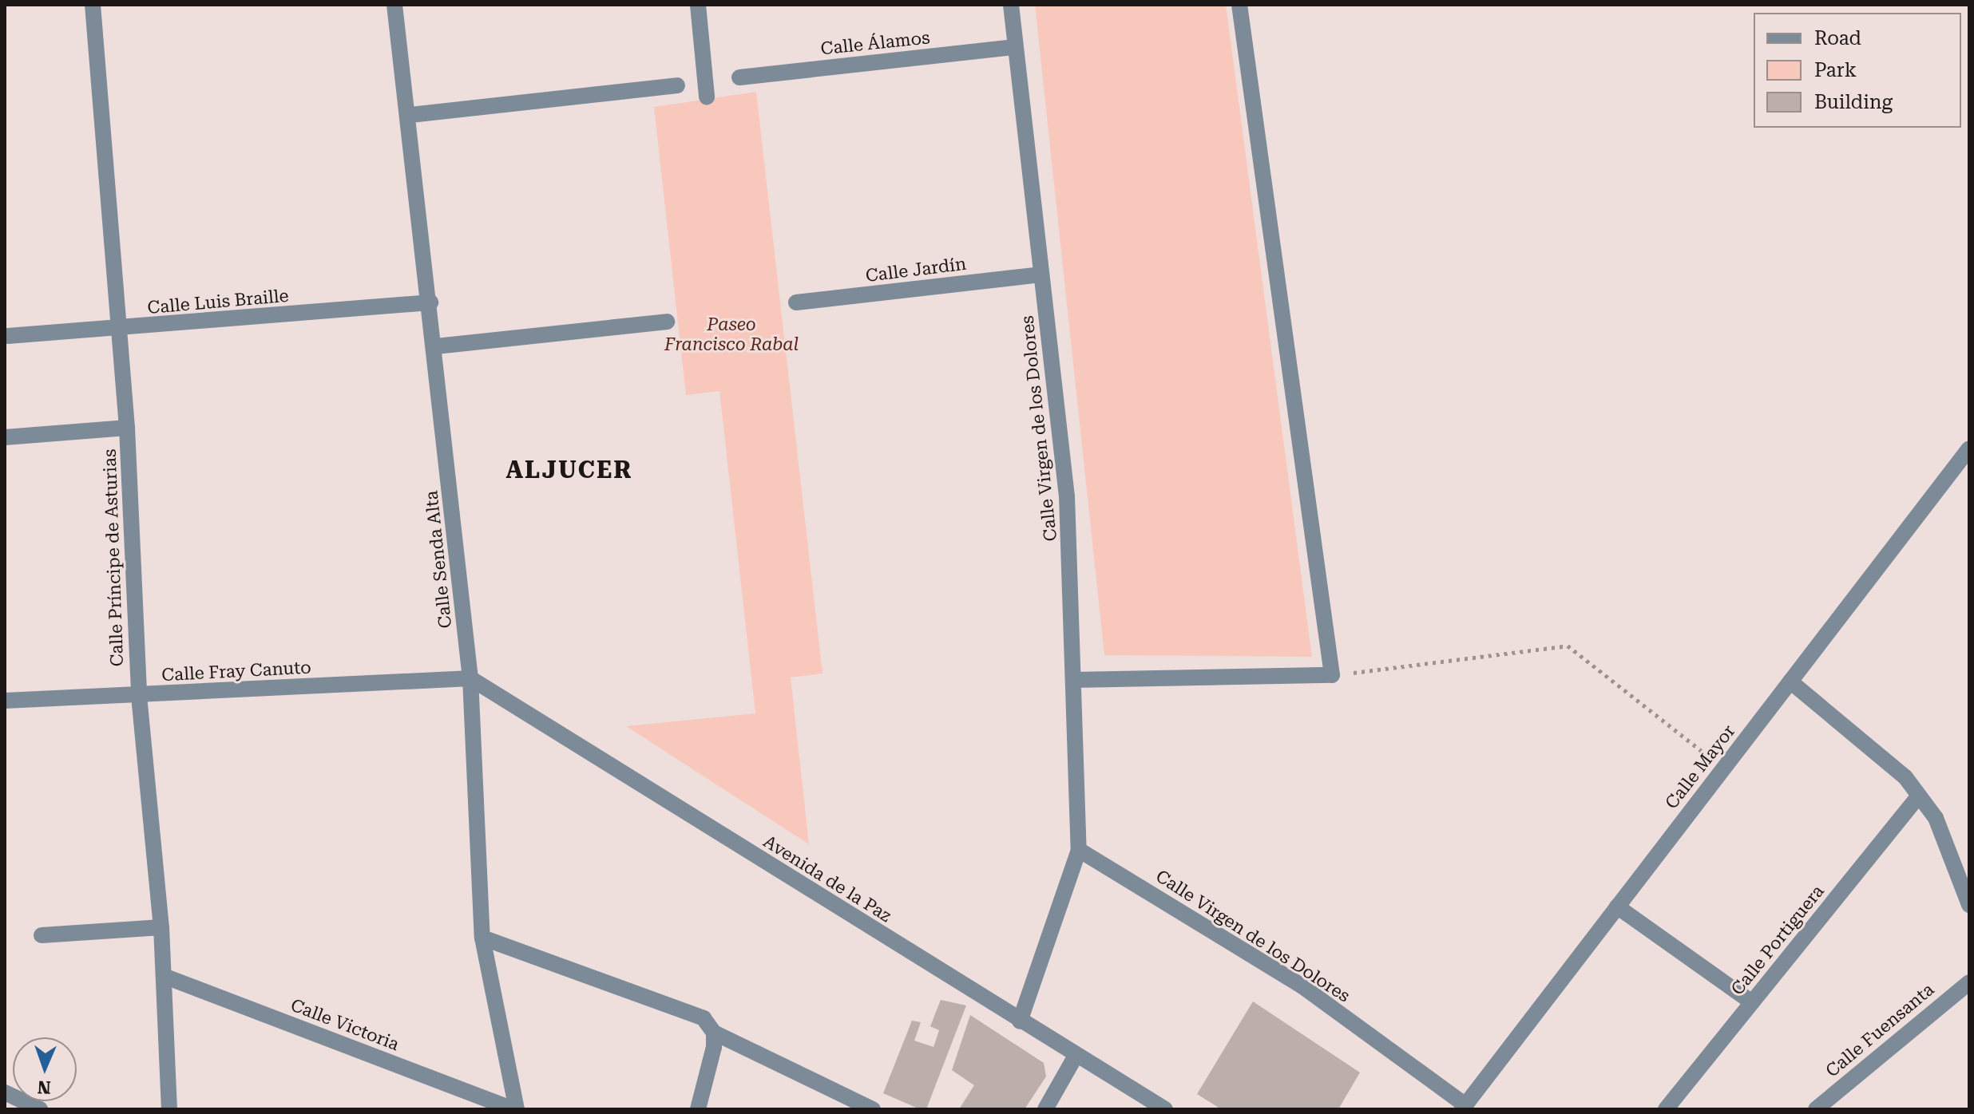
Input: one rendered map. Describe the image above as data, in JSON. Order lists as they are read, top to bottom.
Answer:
{
  "streets": {
    "street": [
      "Calle Álamos",
      "Calle Jardín",
      "Calle Luis Braille",
      "Calle Virgen de los Dolores",
      "Calle Príncipe de Asturias",
      "Calle Senda Alta",
      "Calle Fray Canuto",
      "Calle Mayor",
      "Avenida de la Paz",
      "Calle Portiguera",
      "Calle Victoria",
      "Calle Fuensanta"
    ]
  },
  "crossings": [
    ["Calle Álamos", "Calle Virgen de los Dolores"],
    ["Calle Jardín", "Calle Virgen de los Dolores"],
    ["Calle Luis Braille", "Calle Príncipe de Asturias"],
    ["Calle Luis Braille", "Calle Senda Alta"],
    ["Calle Virgen de los Dolores", "Calle Mayor"],
    ["Calle Virgen de los Dolores", "Avenida de la Paz"],
    ["Calle Príncipe de Asturias", "Calle Fray Canuto"],
    ["Calle Príncipe de Asturias", "Calle Victoria"],
    ["Calle Senda Alta", "Calle Fray Canuto"],
    ["Calle Senda Alta", "Avenida de la Paz"],
    ["Calle Senda Alta", "Calle Victoria"],
    ["Calle Fray Canuto", "Avenida de la Paz"]
  ],
  "districts": ["ALJUCER"],
  "parks": ["Paseo Francisco Rabal"],
  "legend": ["Road", "Park", "Building"],
  "north": "bottom"
}
